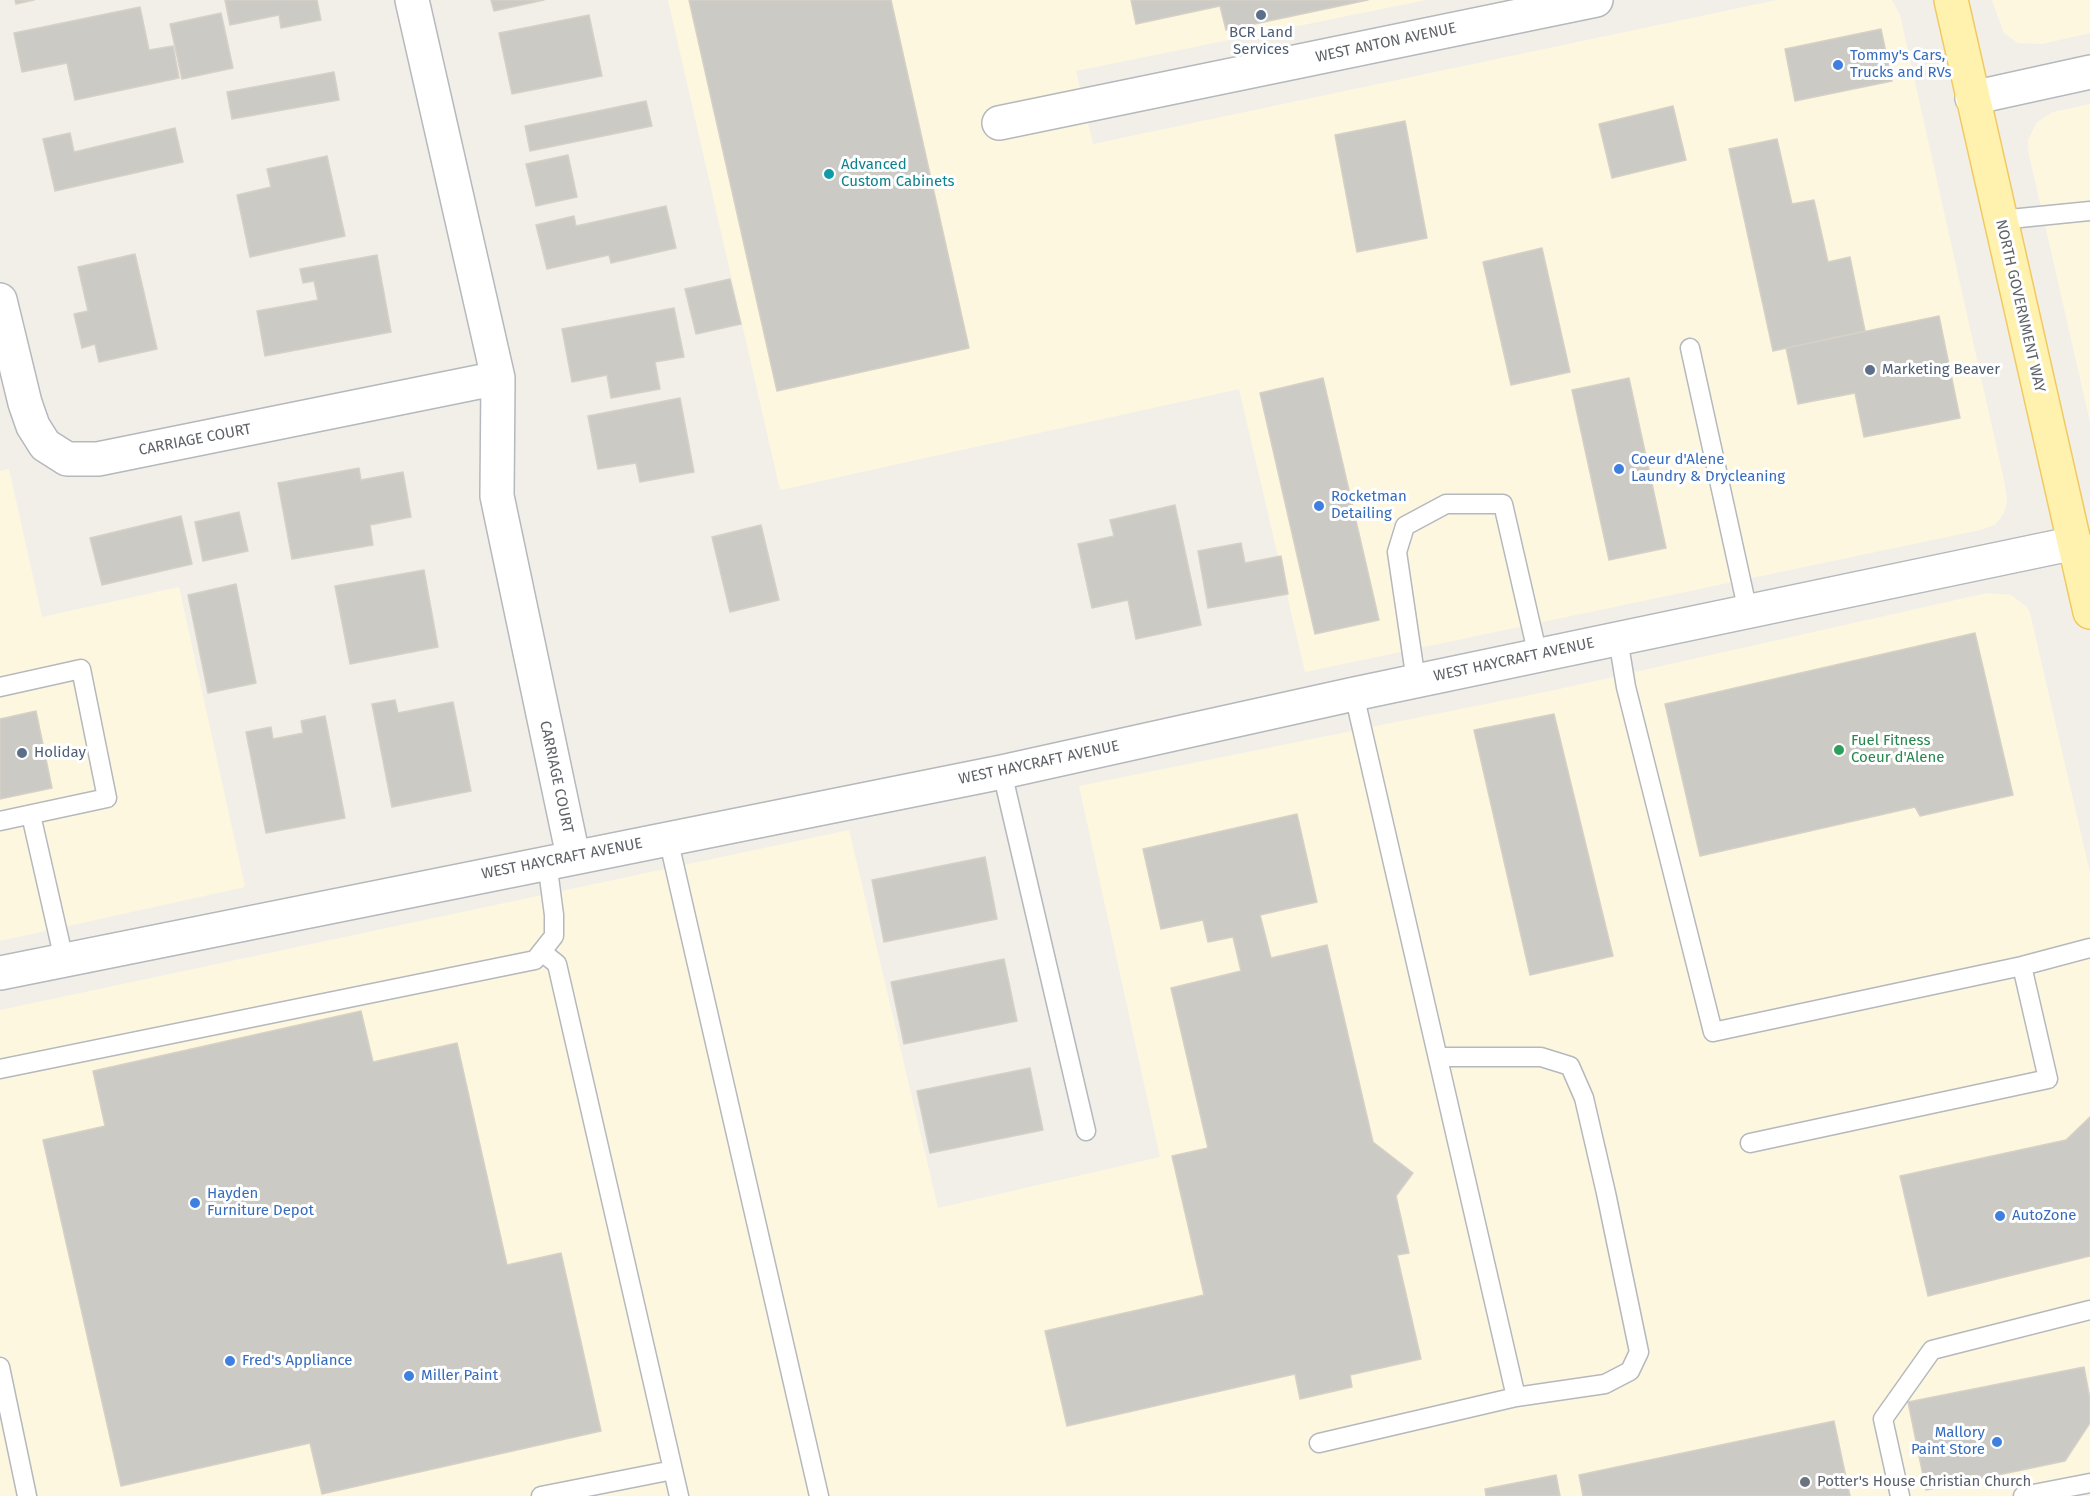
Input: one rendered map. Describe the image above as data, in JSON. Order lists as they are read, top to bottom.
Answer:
{
  "streets": {
    "main road": ["NORTH GOVERNMENT WAY"],
    "street": ["WEST ANTON AVENUE", "CARRIAGE COURT", "WEST HAYCRAFT AVENUE"]
  },
  "crossings": [
    ["NORTH GOVERNMENT WAY", "WEST HAYCRAFT AVENUE"],
    ["CARRIAGE COURT", "WEST HAYCRAFT AVENUE"]
  ],
  "places": [
    "BCR Land Services",
    "Tommy's Cars, Trucks and RVs",
    "Advanced Custom Cabinets",
    "Marketing Beaver",
    "Coeur d'Alene Laundry & Drycleaning",
    "Rocketman Detailing",
    "Fuel Fitness Coeur d'Alene",
    "Holiday",
    "Hayden Furniture Depot",
    "AutoZone",
    "Fred's Appliance",
    "Miller Paint",
    "Mallory Paint Store",
    "Potter's House Christian Church"
  ]
}
